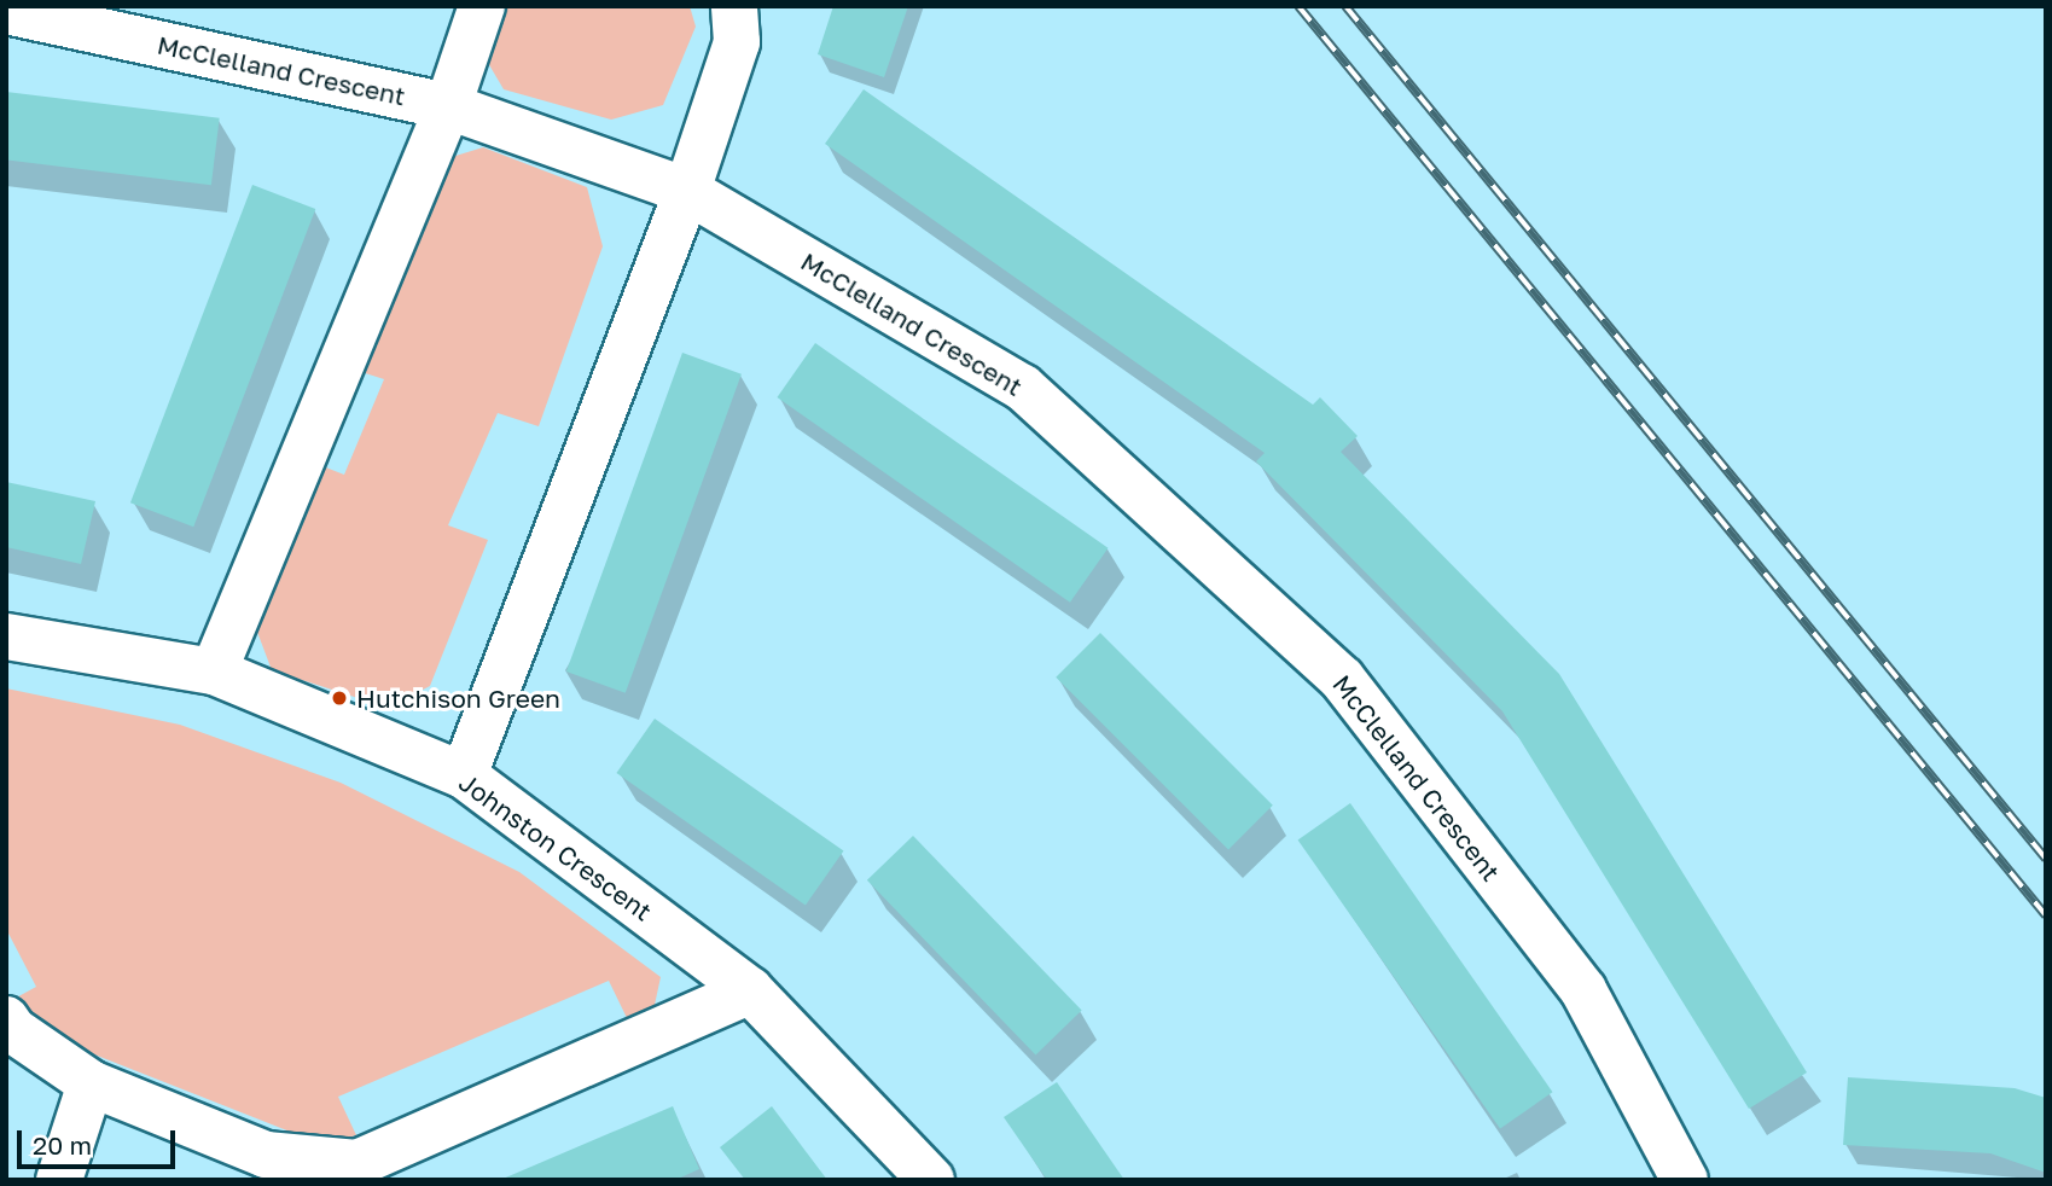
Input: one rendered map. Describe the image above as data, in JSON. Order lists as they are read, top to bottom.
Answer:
{
  "streets": {
    "street": ["McClelland Crescent", "Johnston Crescent"]
  },
  "places": ["Hutchison Green"],
  "scale_bar": "20 m"
}
